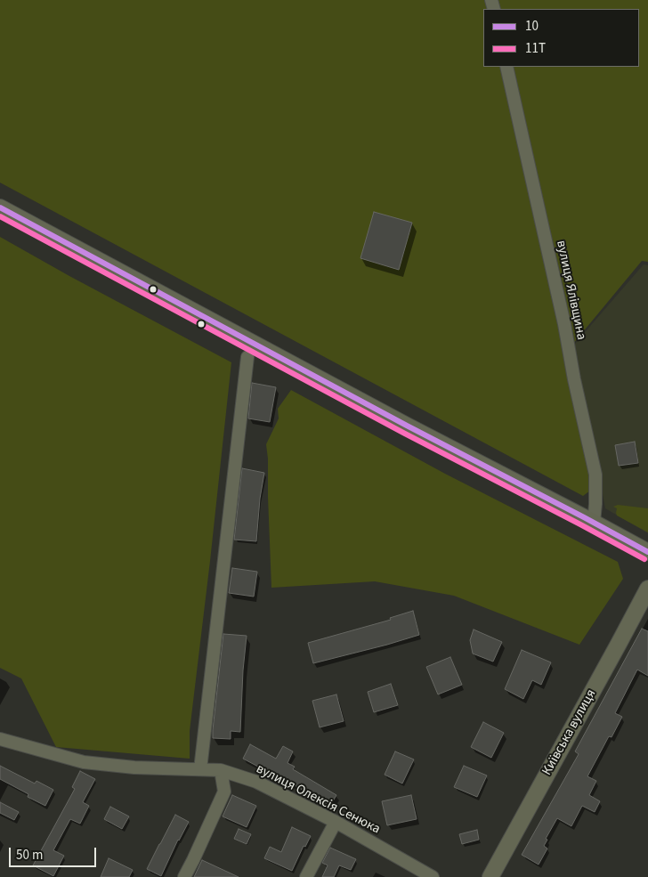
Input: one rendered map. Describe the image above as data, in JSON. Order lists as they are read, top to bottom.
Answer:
{
  "streets": {
    "main road": ["Київська вулиця"],
    "street": ["вулиця Ялівщина", "вулиця Олексія Сенюка"]
  },
  "lines": ["transit line 10", "transit line 11Т"],
  "legend": ["10", "11Т"],
  "scale_bar": "50 m"
}
